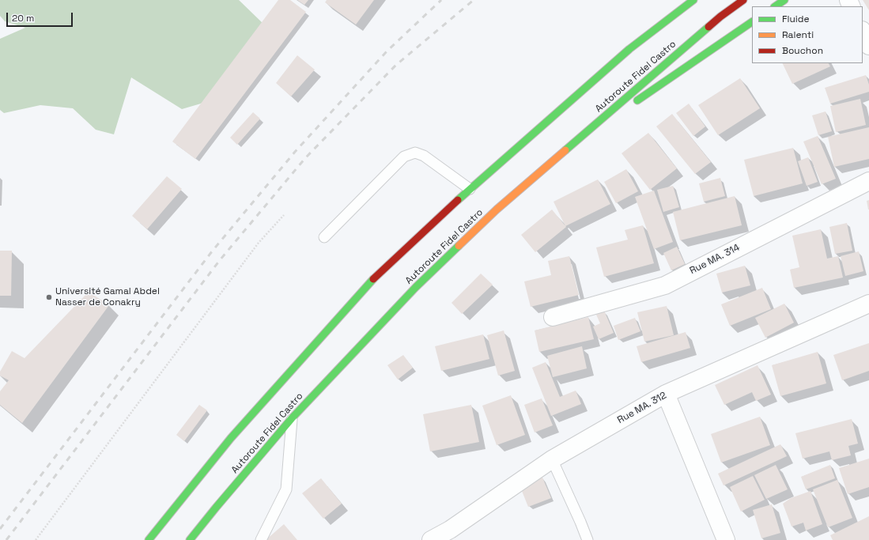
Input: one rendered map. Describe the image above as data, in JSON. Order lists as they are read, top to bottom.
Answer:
{
  "streets": {
    "highway": ["Autoroute Fidel Castro"],
    "street": ["Rue MA. 314", "Rue MA. 312"]
  },
  "places": ["Université Gamal Abdel Nasser de Conakry"],
  "legend": ["Fluide", "Ralenti", "Bouchon"],
  "scale_bar": "20 m"
}
